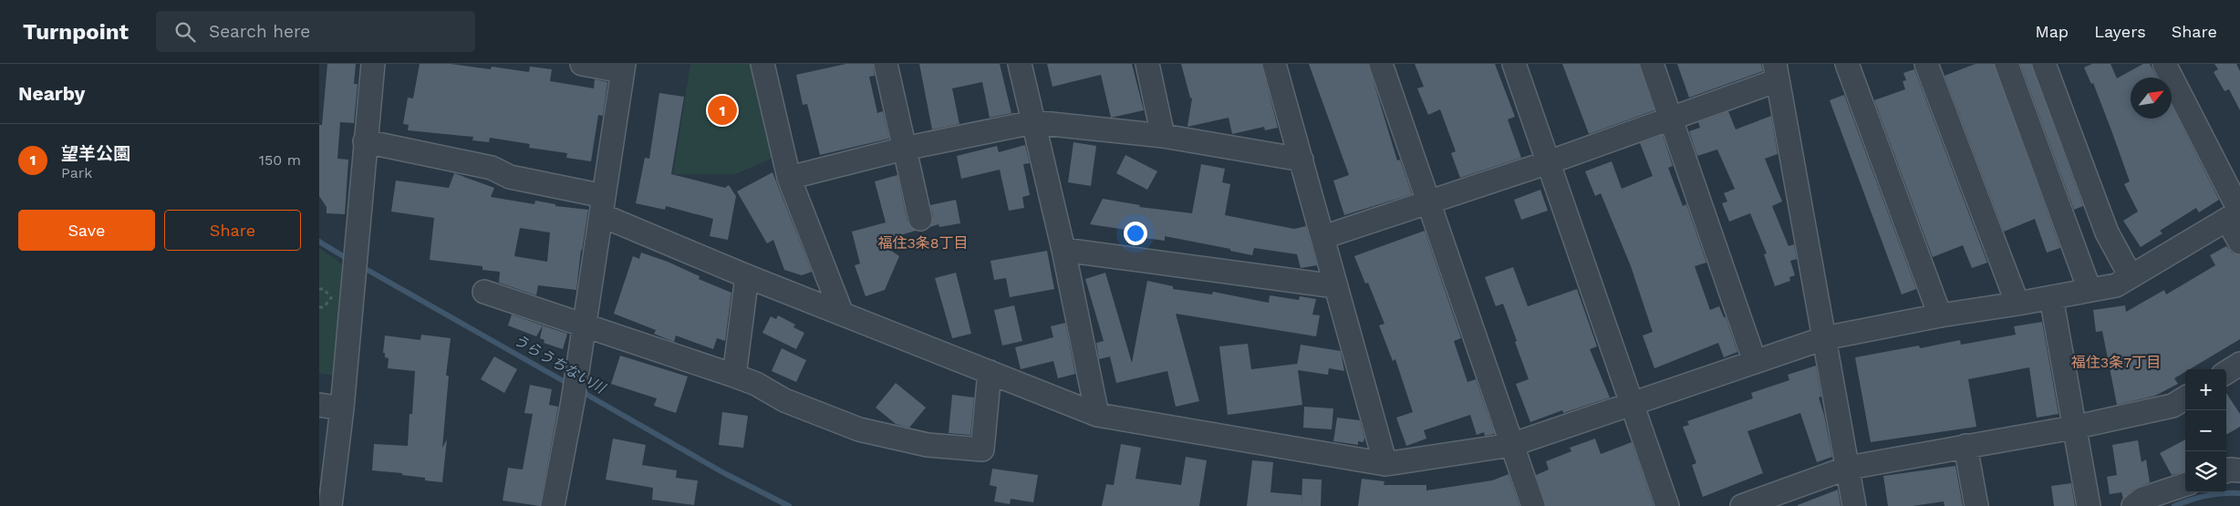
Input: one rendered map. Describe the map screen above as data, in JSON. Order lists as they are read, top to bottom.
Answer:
{
  "districts": ["福住3条8丁目", "福住3条7丁目"],
  "water": ["うらうちない川"],
  "north": "top right",
  "page": {
    "header": "Turnpoint",
    "search": "Search here",
    "nav": ["Map", "Layers", "Share"],
    "heading": "Nearby",
    "pins": "1",
    "list": [
      {
        "mark": "1",
        "name": "望羊公園",
        "note": "Park",
        "value": "150 m"
      }
    ],
    "buttons": ["Save", "Share"],
    "map_buttons": ["+", "−"]
  }
}
